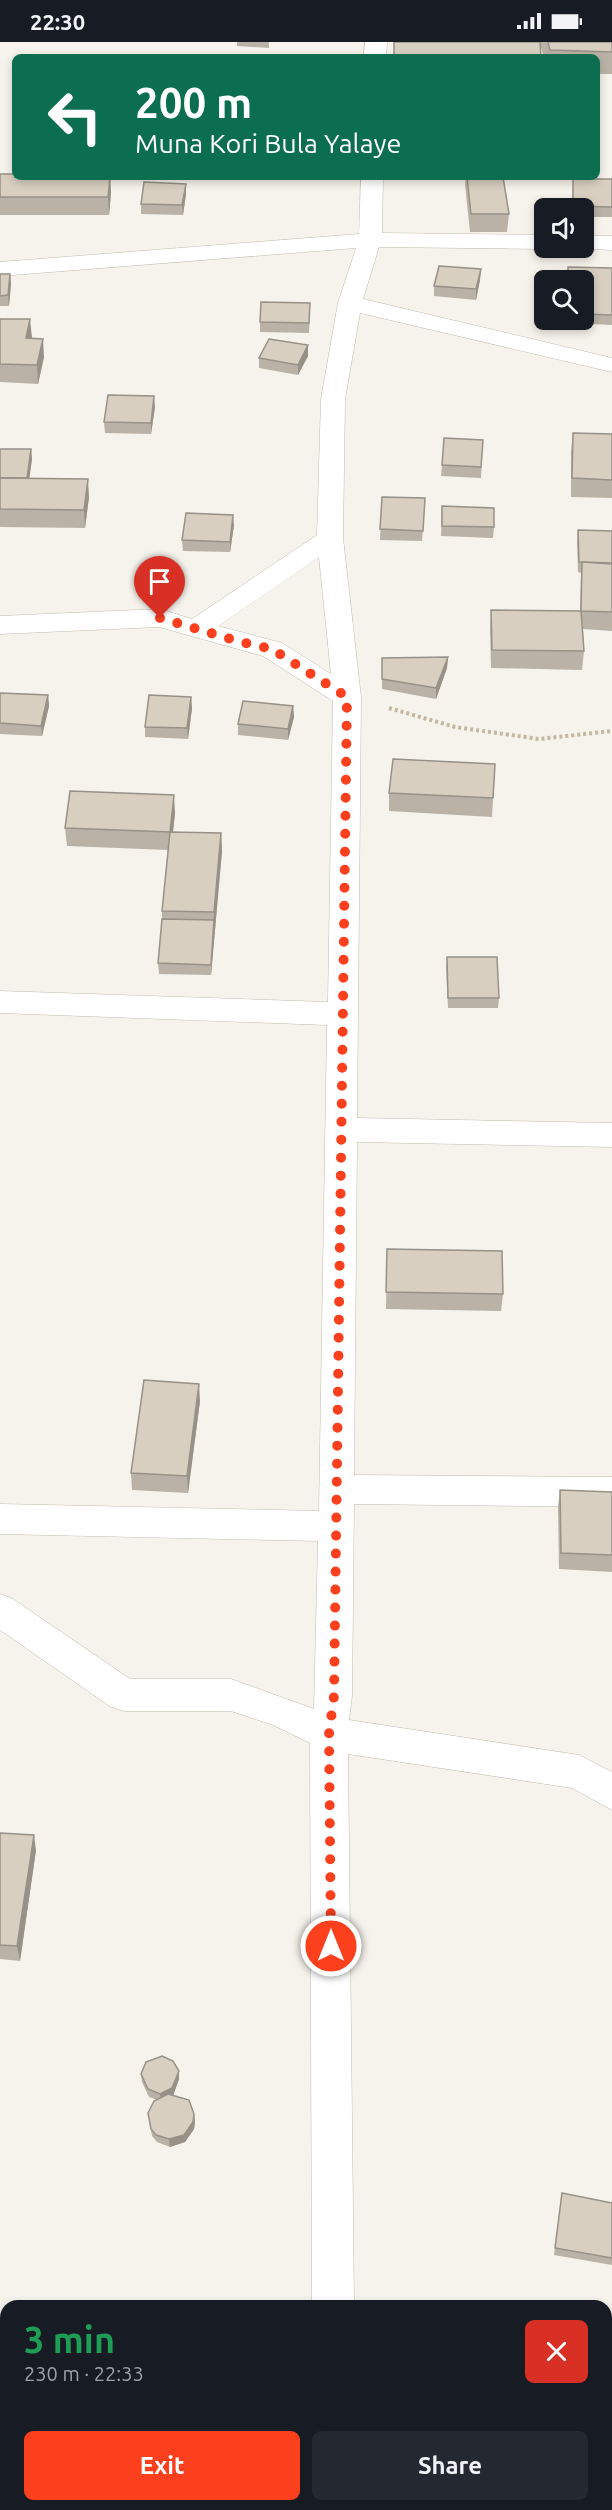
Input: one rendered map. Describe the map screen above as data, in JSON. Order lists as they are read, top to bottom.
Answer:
{
  "page": {
    "status": "22:30",
    "turn": ["200 m", "Muna Kori Bula Yalaye"],
    "heading": ["3 min", "230 m · 22:33"],
    "buttons": ["Exit", "Share"]
  }
}
